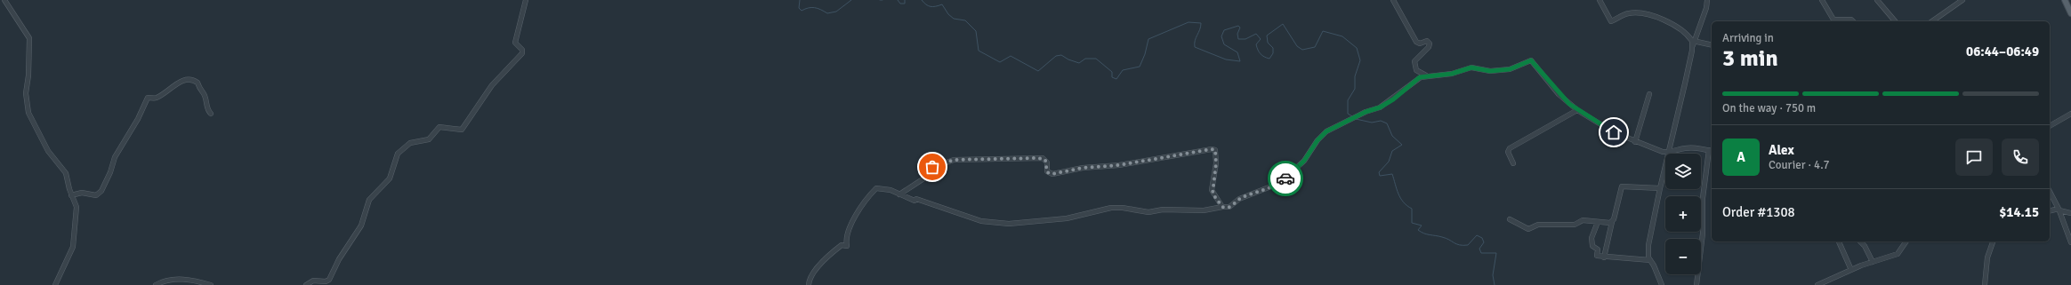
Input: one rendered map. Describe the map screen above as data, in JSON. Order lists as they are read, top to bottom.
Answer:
{
  "page": {
    "heading": ["3 min", "Arriving in", "06:44–06:49"],
    "panel": [
      "Alex",
      "Courier · 4.7",
      "Order #1308",
      "$14.15"
    ],
    "bar": "On the way · 750 m",
    "round": "A",
    "map_buttons": ["+", "−"]
  }
}
